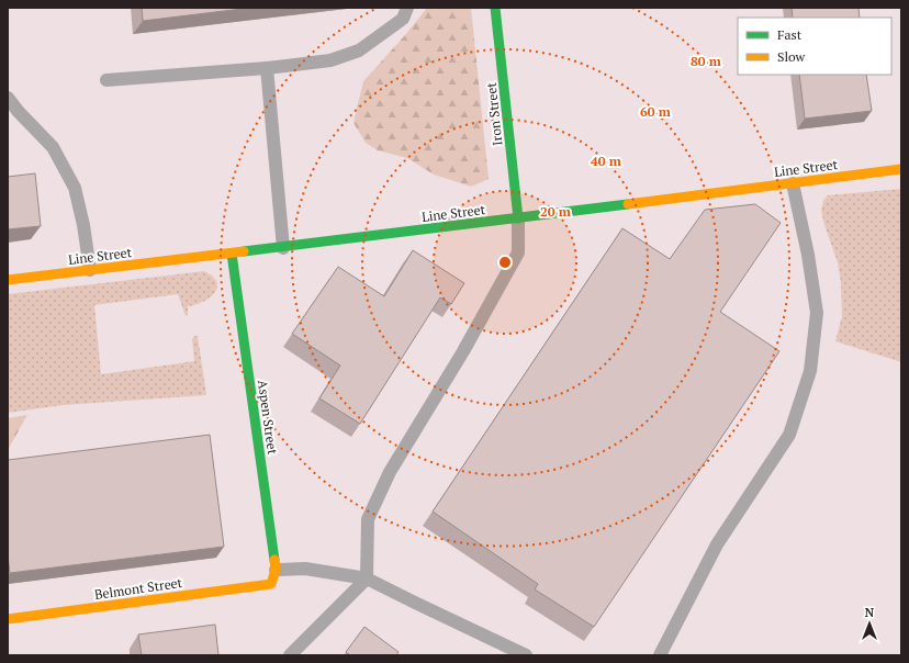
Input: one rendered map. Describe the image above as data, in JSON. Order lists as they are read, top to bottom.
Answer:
{
  "streets": {
    "street": [
      "Iron Street",
      "Line Street",
      "Aspen Street",
      "Belmont Street"
    ]
  },
  "crossings": [
    ["Iron Street", "Line Street"],
    ["Line Street", "Aspen Street"],
    ["Aspen Street", "Belmont Street"]
  ],
  "legend": ["Fast", "Slow"],
  "north": "top",
  "rings": [
    "80 m",
    "60 m",
    "40 m",
    "20 m"
  ]
}
